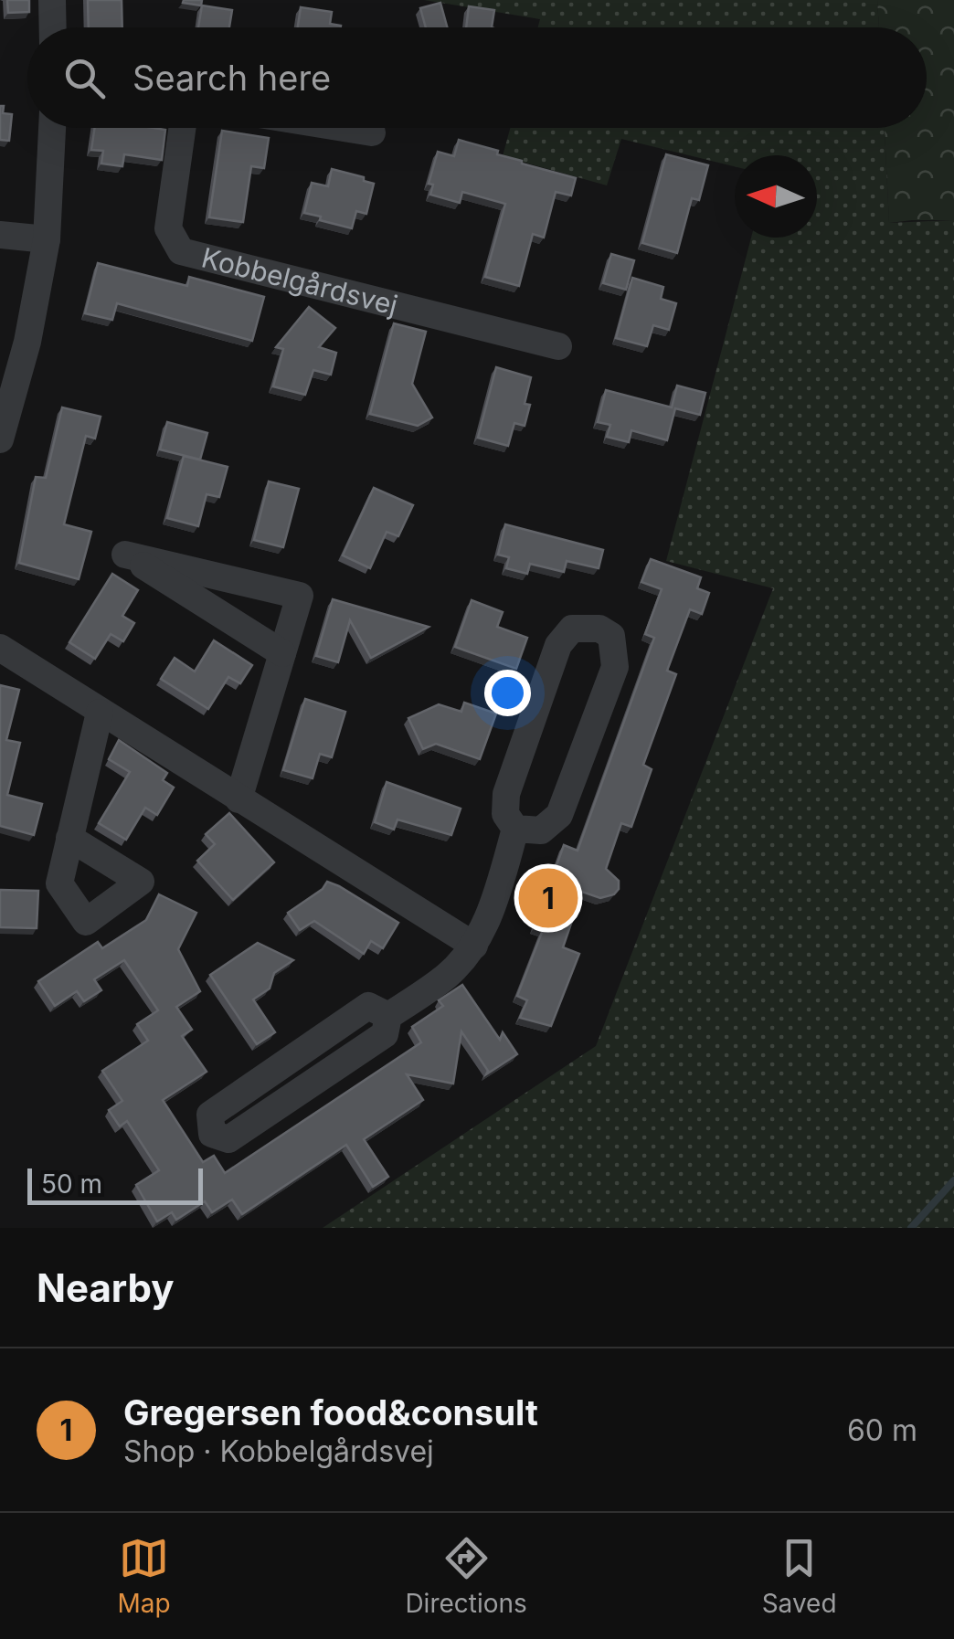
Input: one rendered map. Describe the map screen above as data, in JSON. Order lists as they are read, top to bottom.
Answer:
{
  "streets": {
    "street": ["Kobbelgårdsvej"]
  },
  "scale_bar": "50 m",
  "north": "left",
  "page": {
    "search": "Search here",
    "pins": "1",
    "scale": "50 m",
    "heading": "Nearby",
    "list": [
      {
        "mark": "1",
        "name": "Gregersen food&consult",
        "note": "Shop · Kobbelgårdsvej",
        "value": "60 m"
      }
    ],
    "nav": ["Map", "Directions", "Saved"]
  }
}
